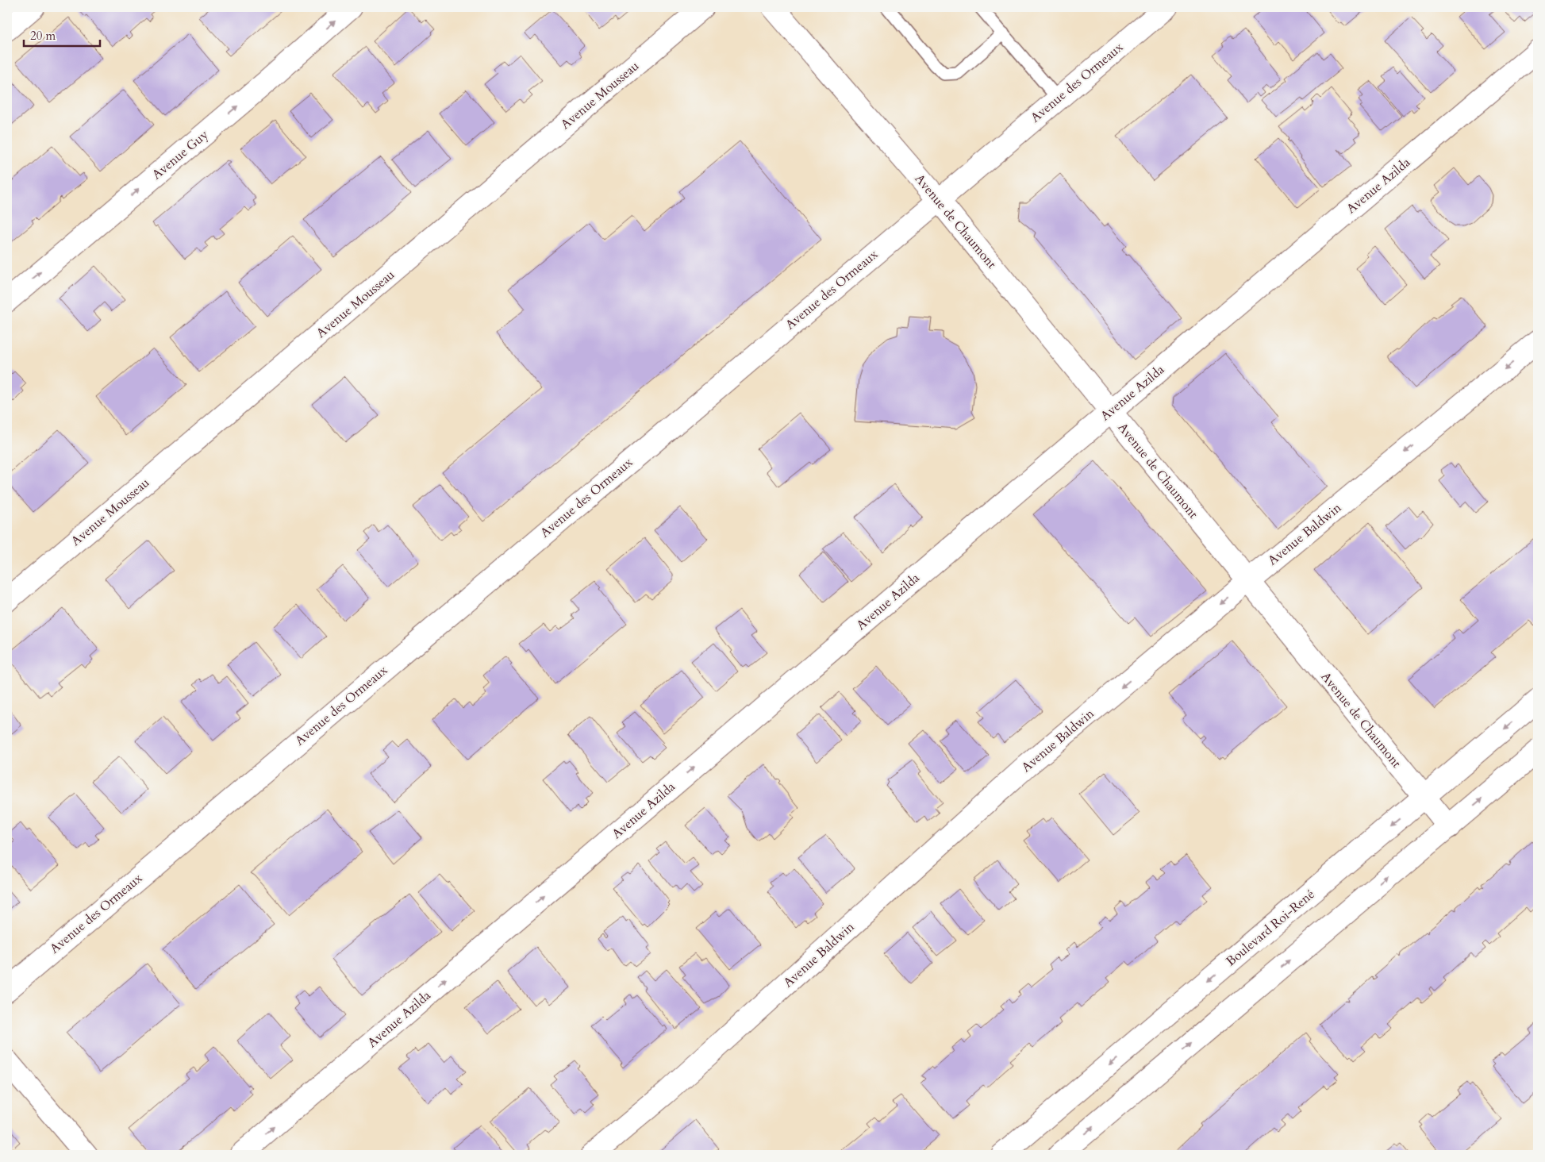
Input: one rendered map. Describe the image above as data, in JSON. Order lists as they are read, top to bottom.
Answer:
{
  "streets": {
    "street": [
      "Avenue des Ormeaux",
      "Avenue Mousseau",
      "Avenue Guy",
      "Avenue Azilda",
      "Avenue de Chaumont",
      "Avenue Baldwin",
      "Boulevard Roi-René"
    ]
  },
  "crossings": [
    ["Avenue des Ormeaux", "Avenue de Chaumont"],
    ["Avenue Azilda", "Avenue de Chaumont"],
    ["Avenue de Chaumont", "Avenue Baldwin"],
    ["Avenue de Chaumont", "Boulevard Roi-René"]
  ],
  "one_way": ["Avenue Guy", "Avenue Azilda", "Avenue Baldwin"],
  "scale_bar": "20 m"
}
